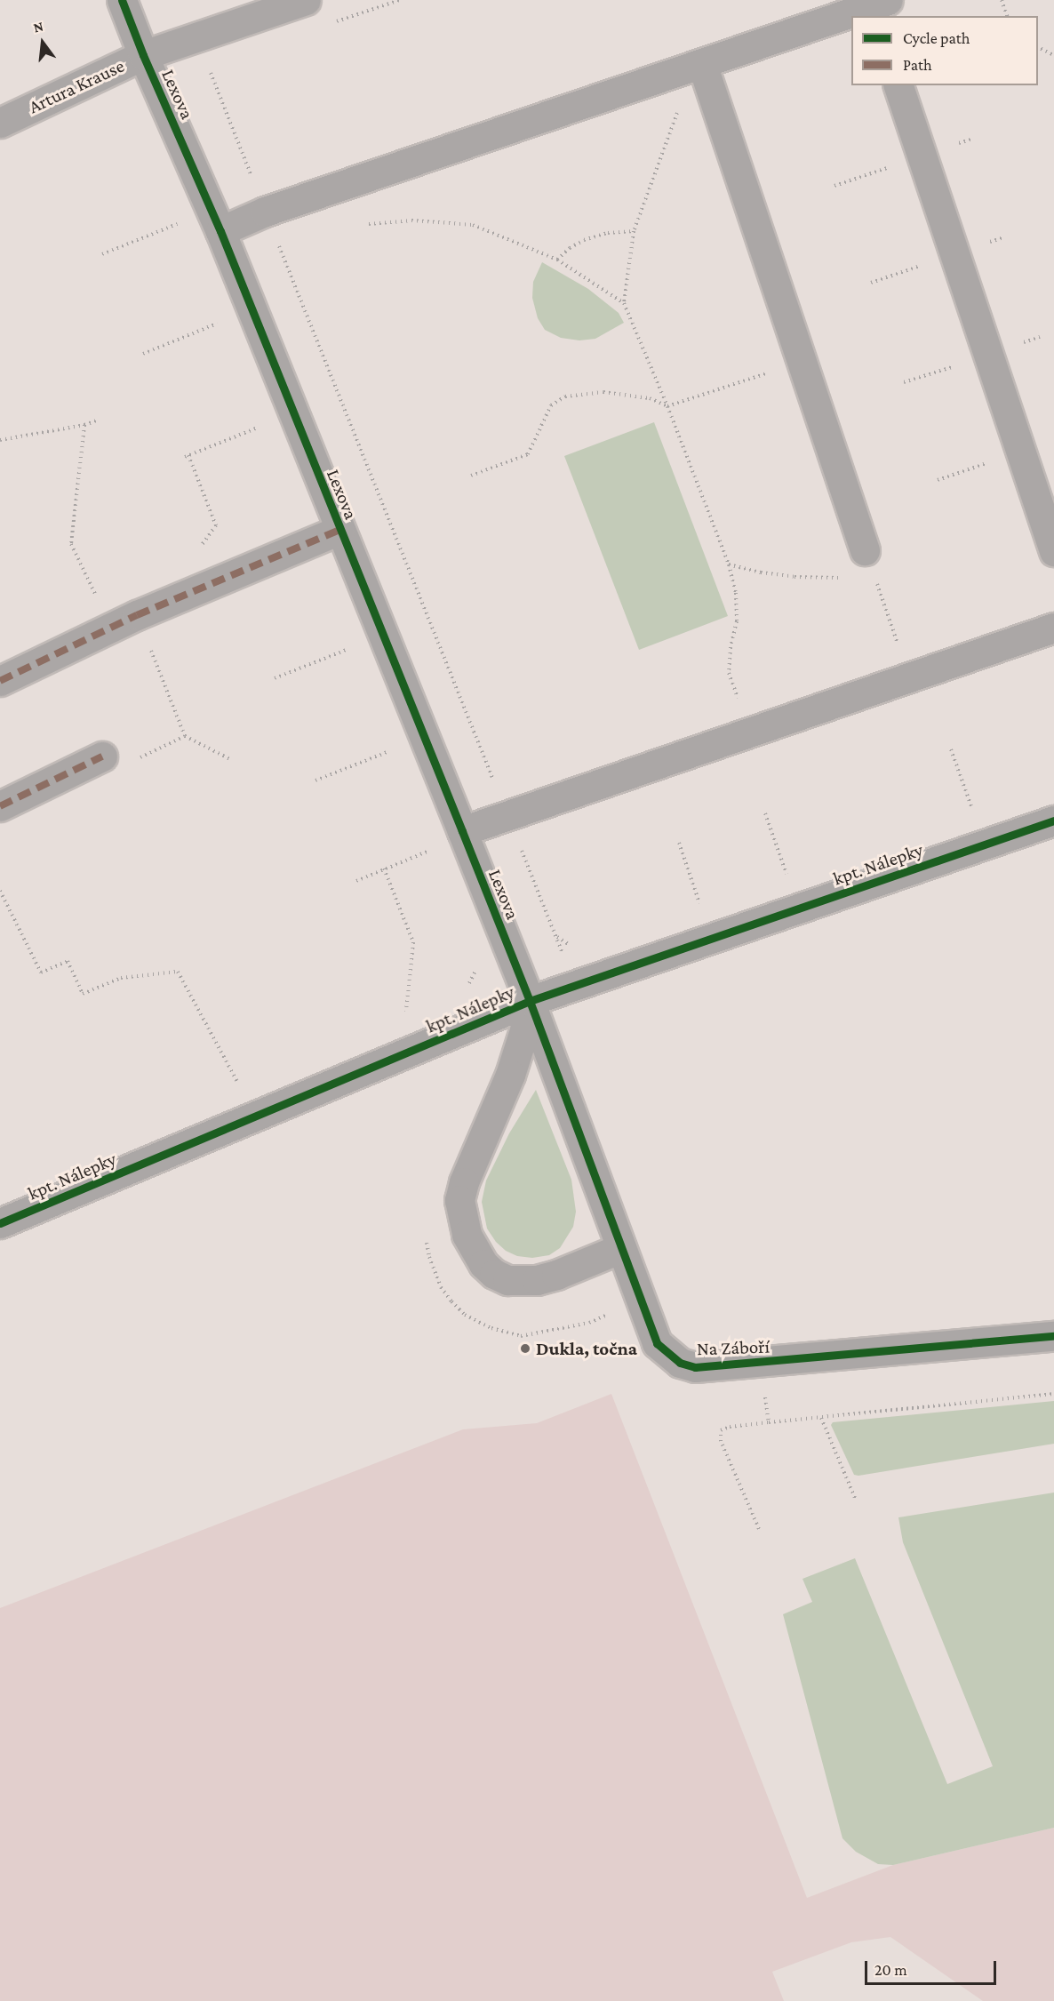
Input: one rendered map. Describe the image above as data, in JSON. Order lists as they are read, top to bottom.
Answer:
{
  "streets": {
    "street": [
      "Artura Krause",
      "Lexova",
      "kpt. Nálepky",
      "Na Záboří"
    ]
  },
  "crossings": [
    ["Artura Krause", "Lexova"],
    ["Lexova", "kpt. Nálepky"],
    ["Lexova", "Na Záboří"],
    ["kpt. Nálepky", "Na Záboří"]
  ],
  "places": ["Dukla, točna"],
  "legend": ["Cycle path", "Path"],
  "scale_bar": "20 m",
  "north": "top"
}
